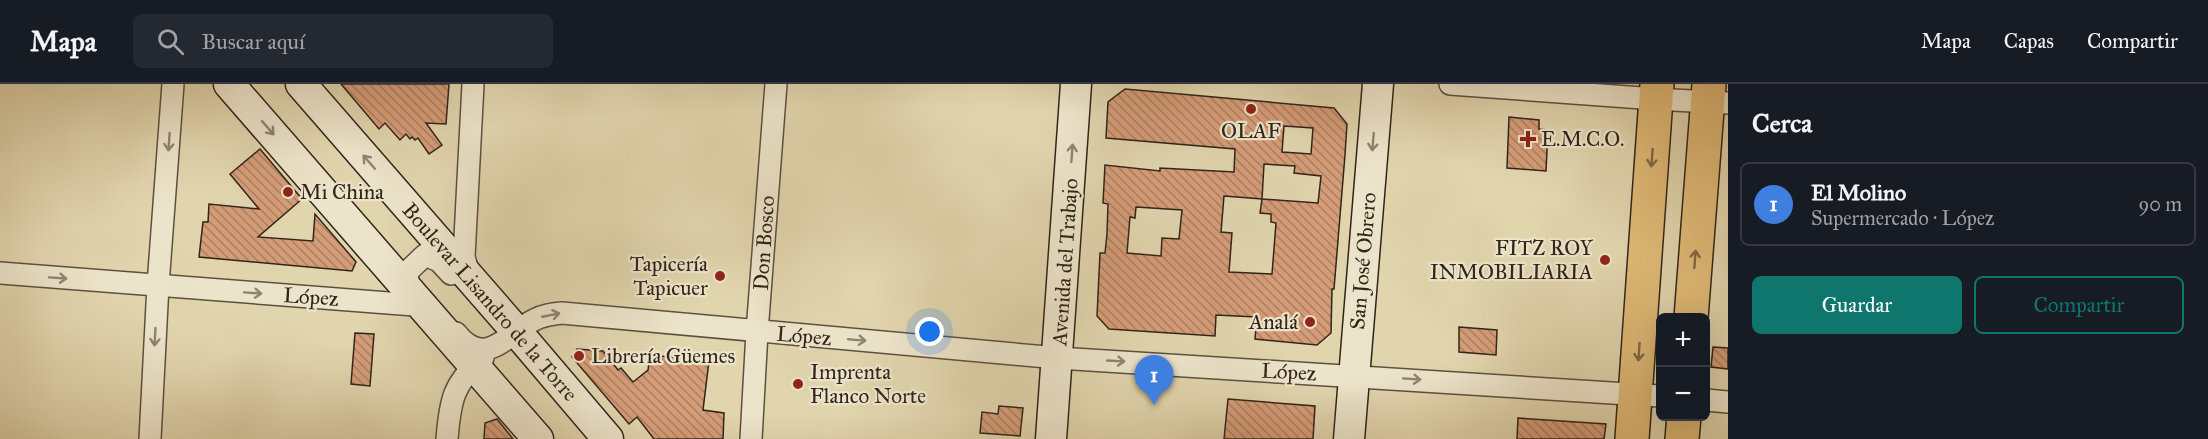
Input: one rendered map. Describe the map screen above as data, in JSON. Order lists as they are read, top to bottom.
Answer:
{
  "streets": {
    "street": [
      "Don Bosco",
      "San José Obrero",
      "Avenida del Trabajo",
      "López",
      "Boulevar Lisandro de la Torre"
    ]
  },
  "crossings": [
    ["Don Bosco", "López"],
    ["San José Obrero", "López"],
    ["Avenida del Trabajo", "López"],
    ["López", "Boulevar Lisandro de la Torre"]
  ],
  "one_way": ["San José Obrero", "Avenida del Trabajo", "López"],
  "places": {
    "other": [
      "OLAF",
      "Mi China",
      "FITZ ROY INMOBILIARIA",
      "Tapicería Tapicuer",
      "Analá",
      "Librería Güemes",
      "Imprenta Flanco Norte"
    ],
    "health": ["E.M.C.O."]
  },
  "page": {
    "header": "Mapa",
    "search": "Buscar aquí",
    "nav": ["Mapa", "Capas", "Compartir"],
    "heading": "Cerca",
    "list": [
      {
        "mark": "1",
        "name": "El Molino",
        "note": "Supermercado · López",
        "value": "90 m"
      }
    ],
    "buttons": ["Guardar", "Compartir"],
    "map_buttons": ["+", "−"],
    "pins": "1"
  }
}
